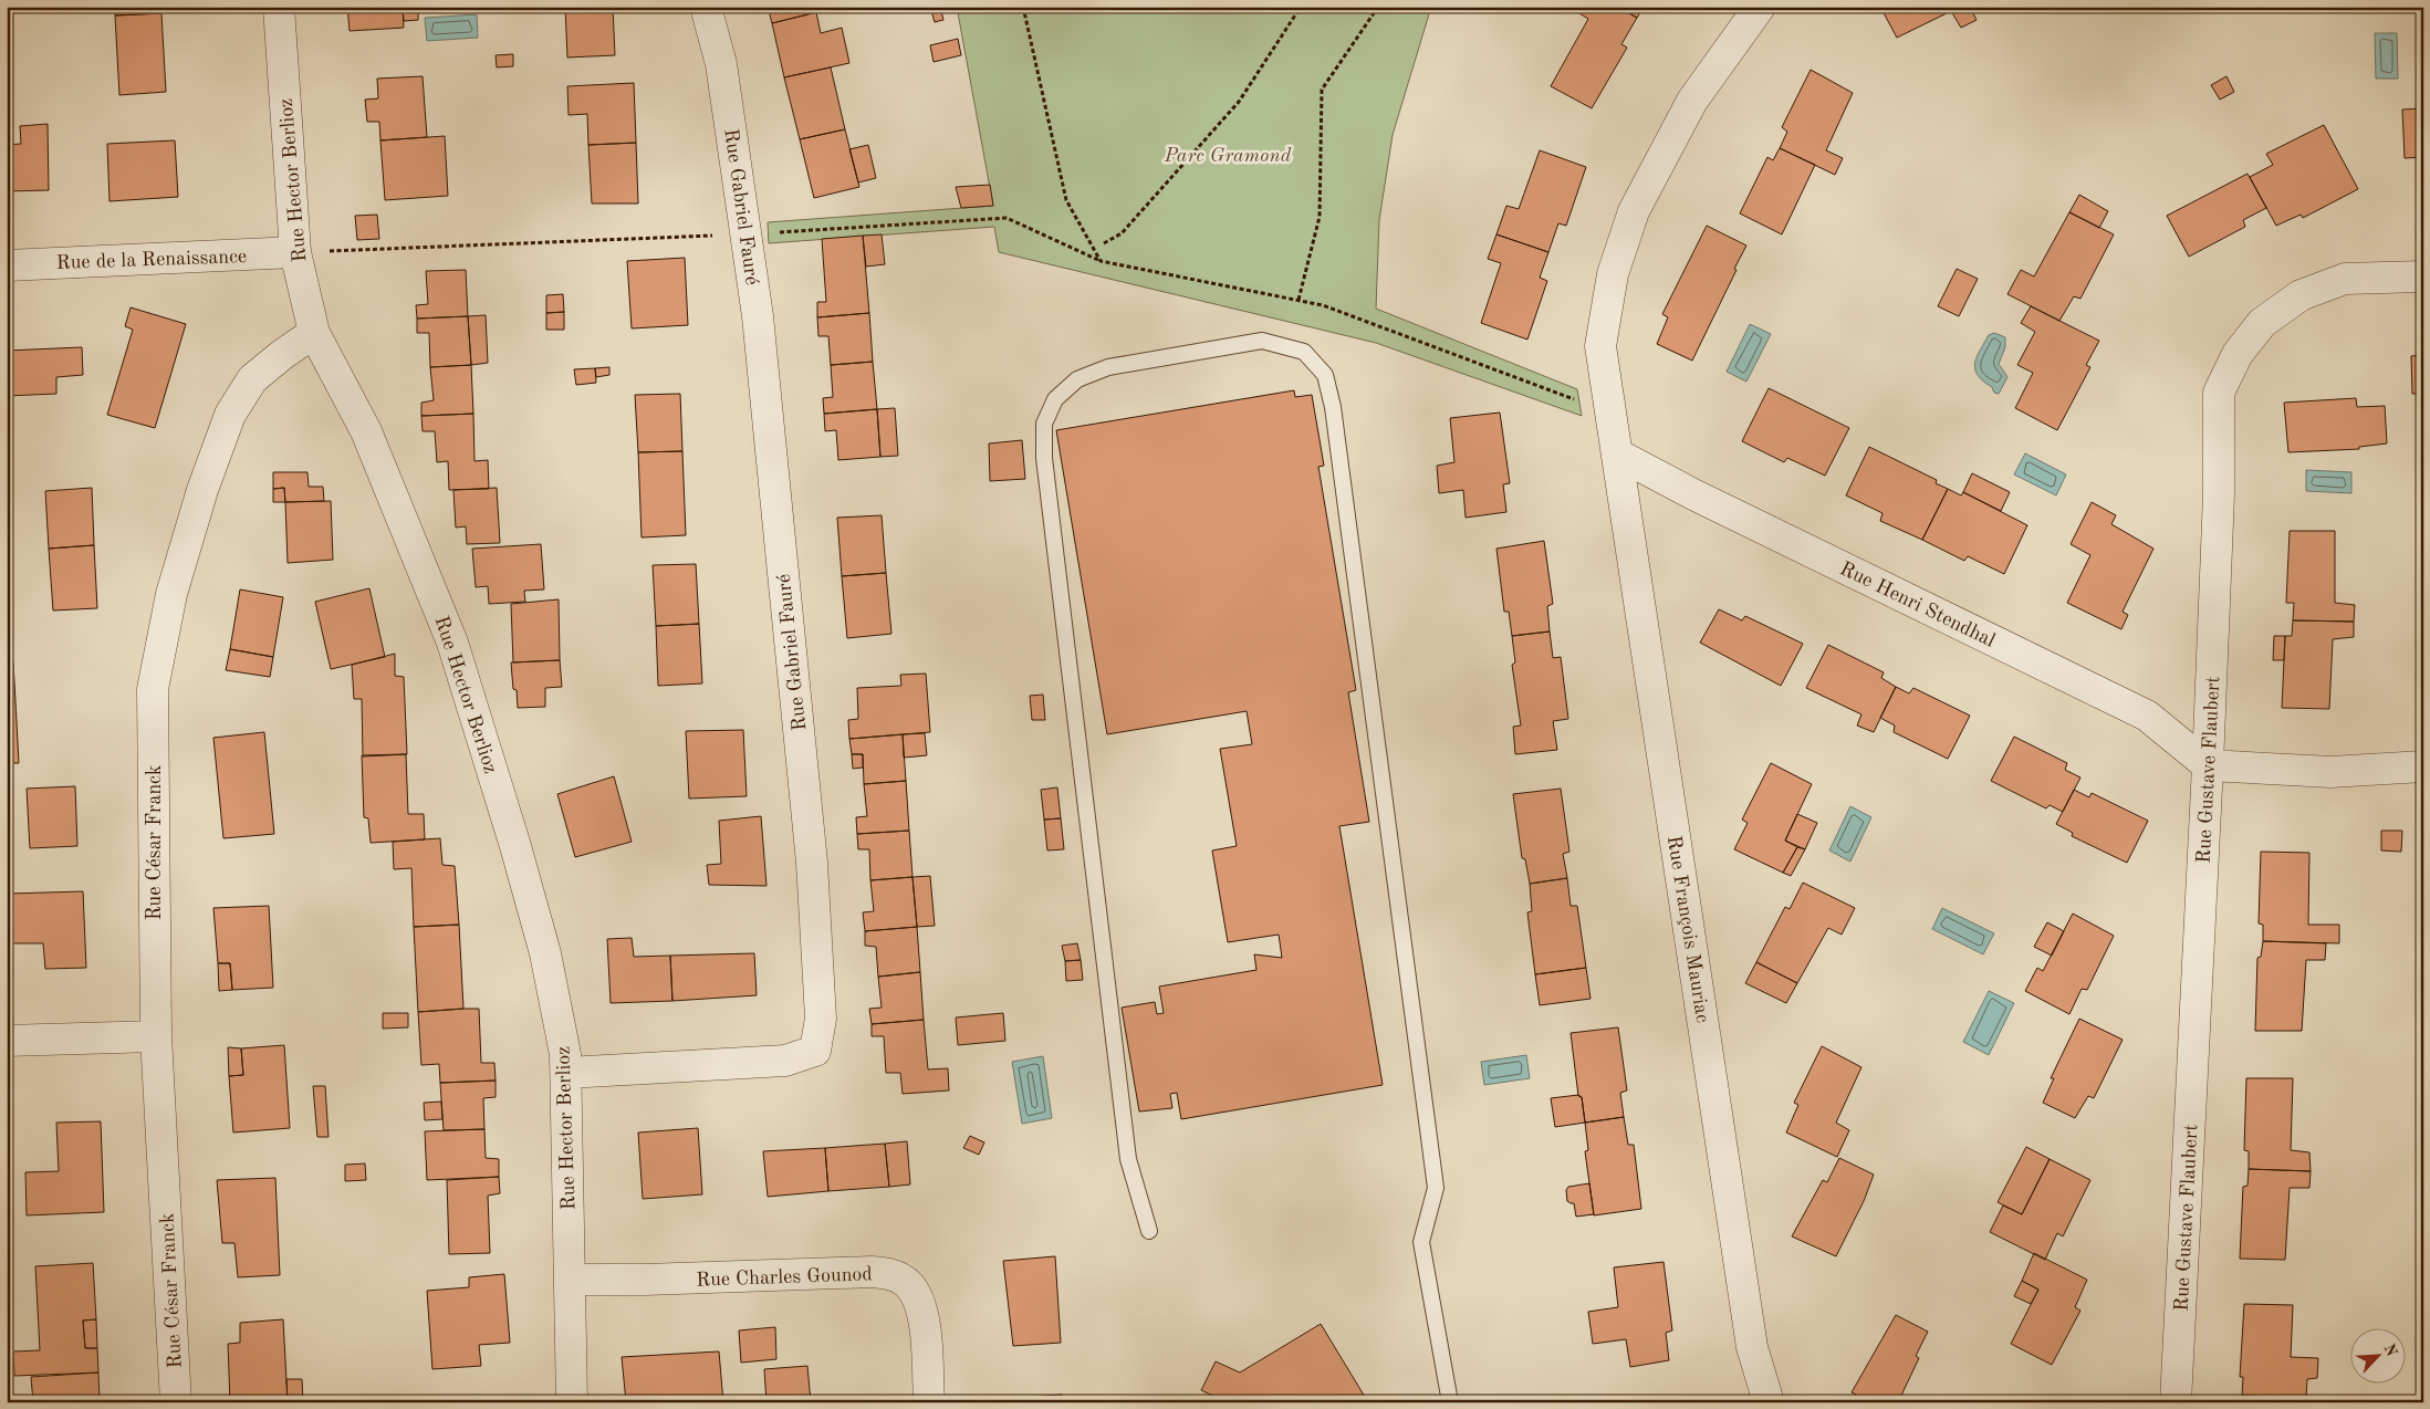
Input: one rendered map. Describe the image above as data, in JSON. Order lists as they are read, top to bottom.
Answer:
{
  "streets": {
    "street": [
      "Rue Hector Berlioz",
      "Rue Gabriel Fauré",
      "Rue de la Renaissance",
      "Rue Henri Stendhal",
      "Rue Gustave Flaubert",
      "Rue César Franck",
      "Rue François Mauriac",
      "Rue Charles Gounod"
    ]
  },
  "crossings": [
    ["Rue Hector Berlioz", "Rue Gabriel Fauré"],
    ["Rue Hector Berlioz", "Rue de la Renaissance"],
    ["Rue Hector Berlioz", "Rue César Franck"],
    ["Rue Hector Berlioz", "Rue Charles Gounod"],
    ["Rue Henri Stendhal", "Rue Gustave Flaubert"],
    ["Rue Henri Stendhal", "Rue François Mauriac"]
  ],
  "parks": ["Parc Gramond"],
  "north": "top right"
}
